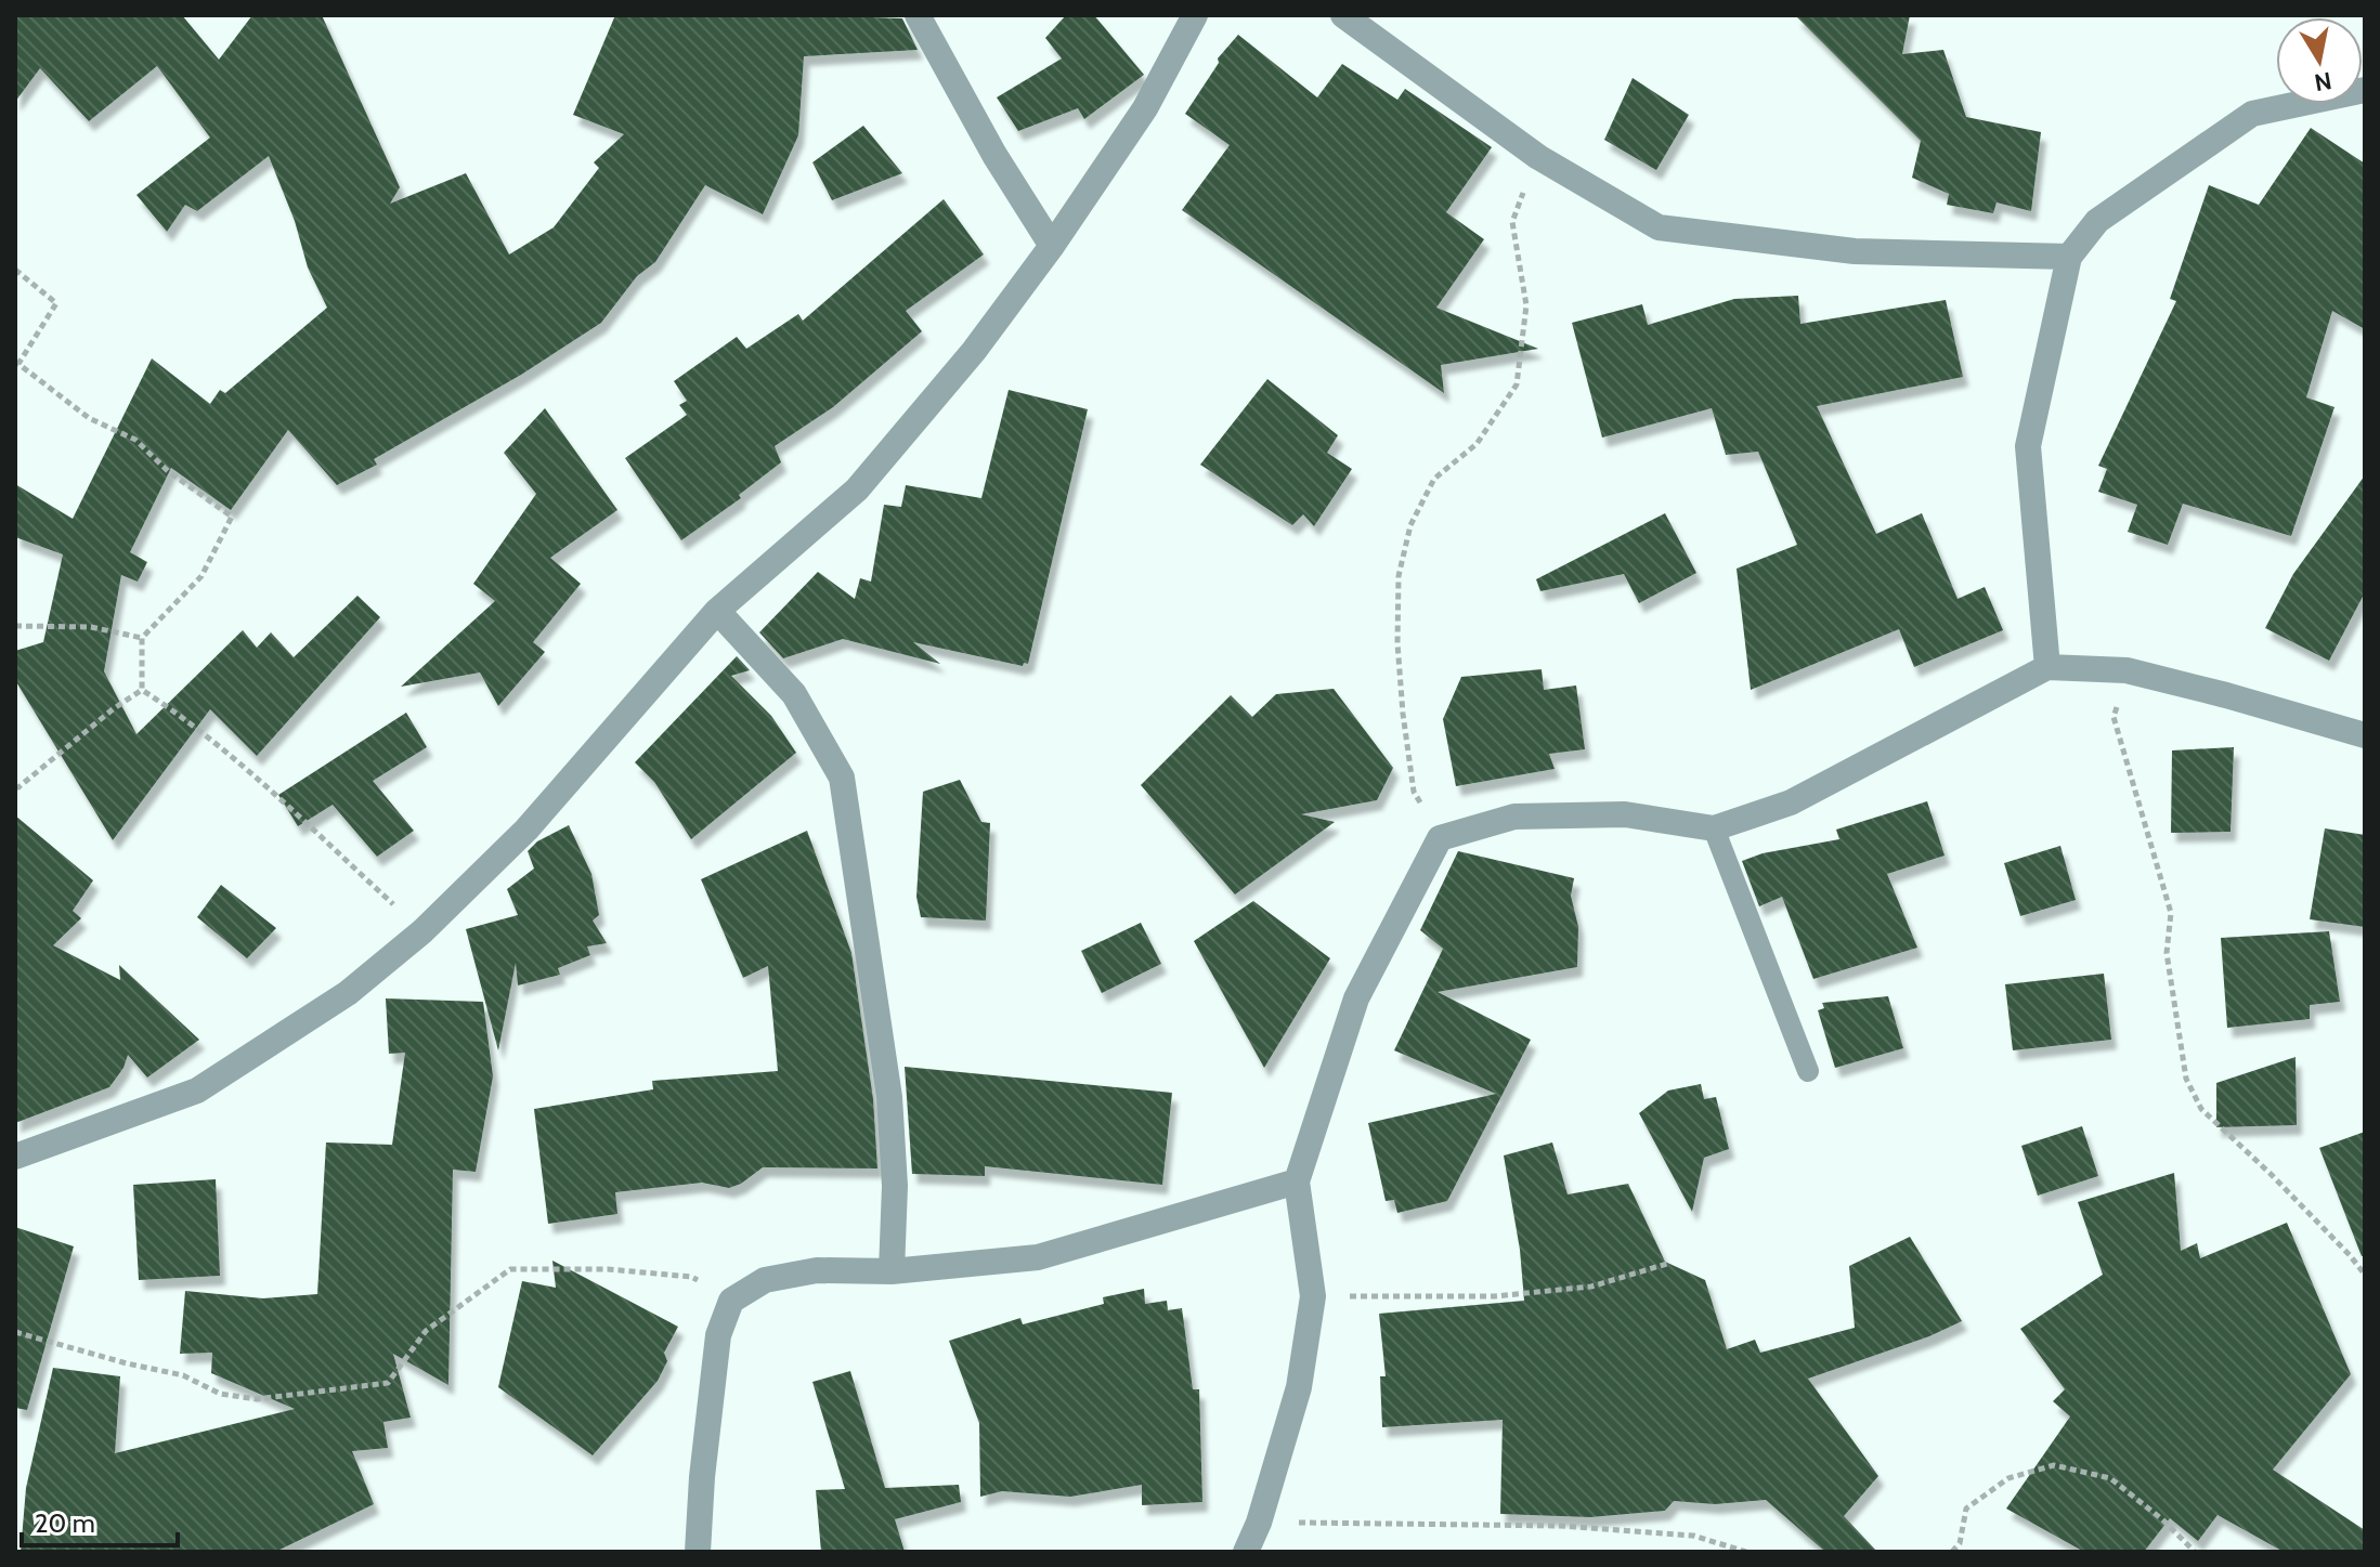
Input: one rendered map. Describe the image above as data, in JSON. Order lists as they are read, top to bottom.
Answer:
{
  "scale_bar": "20 m",
  "north": "bottom"
}
